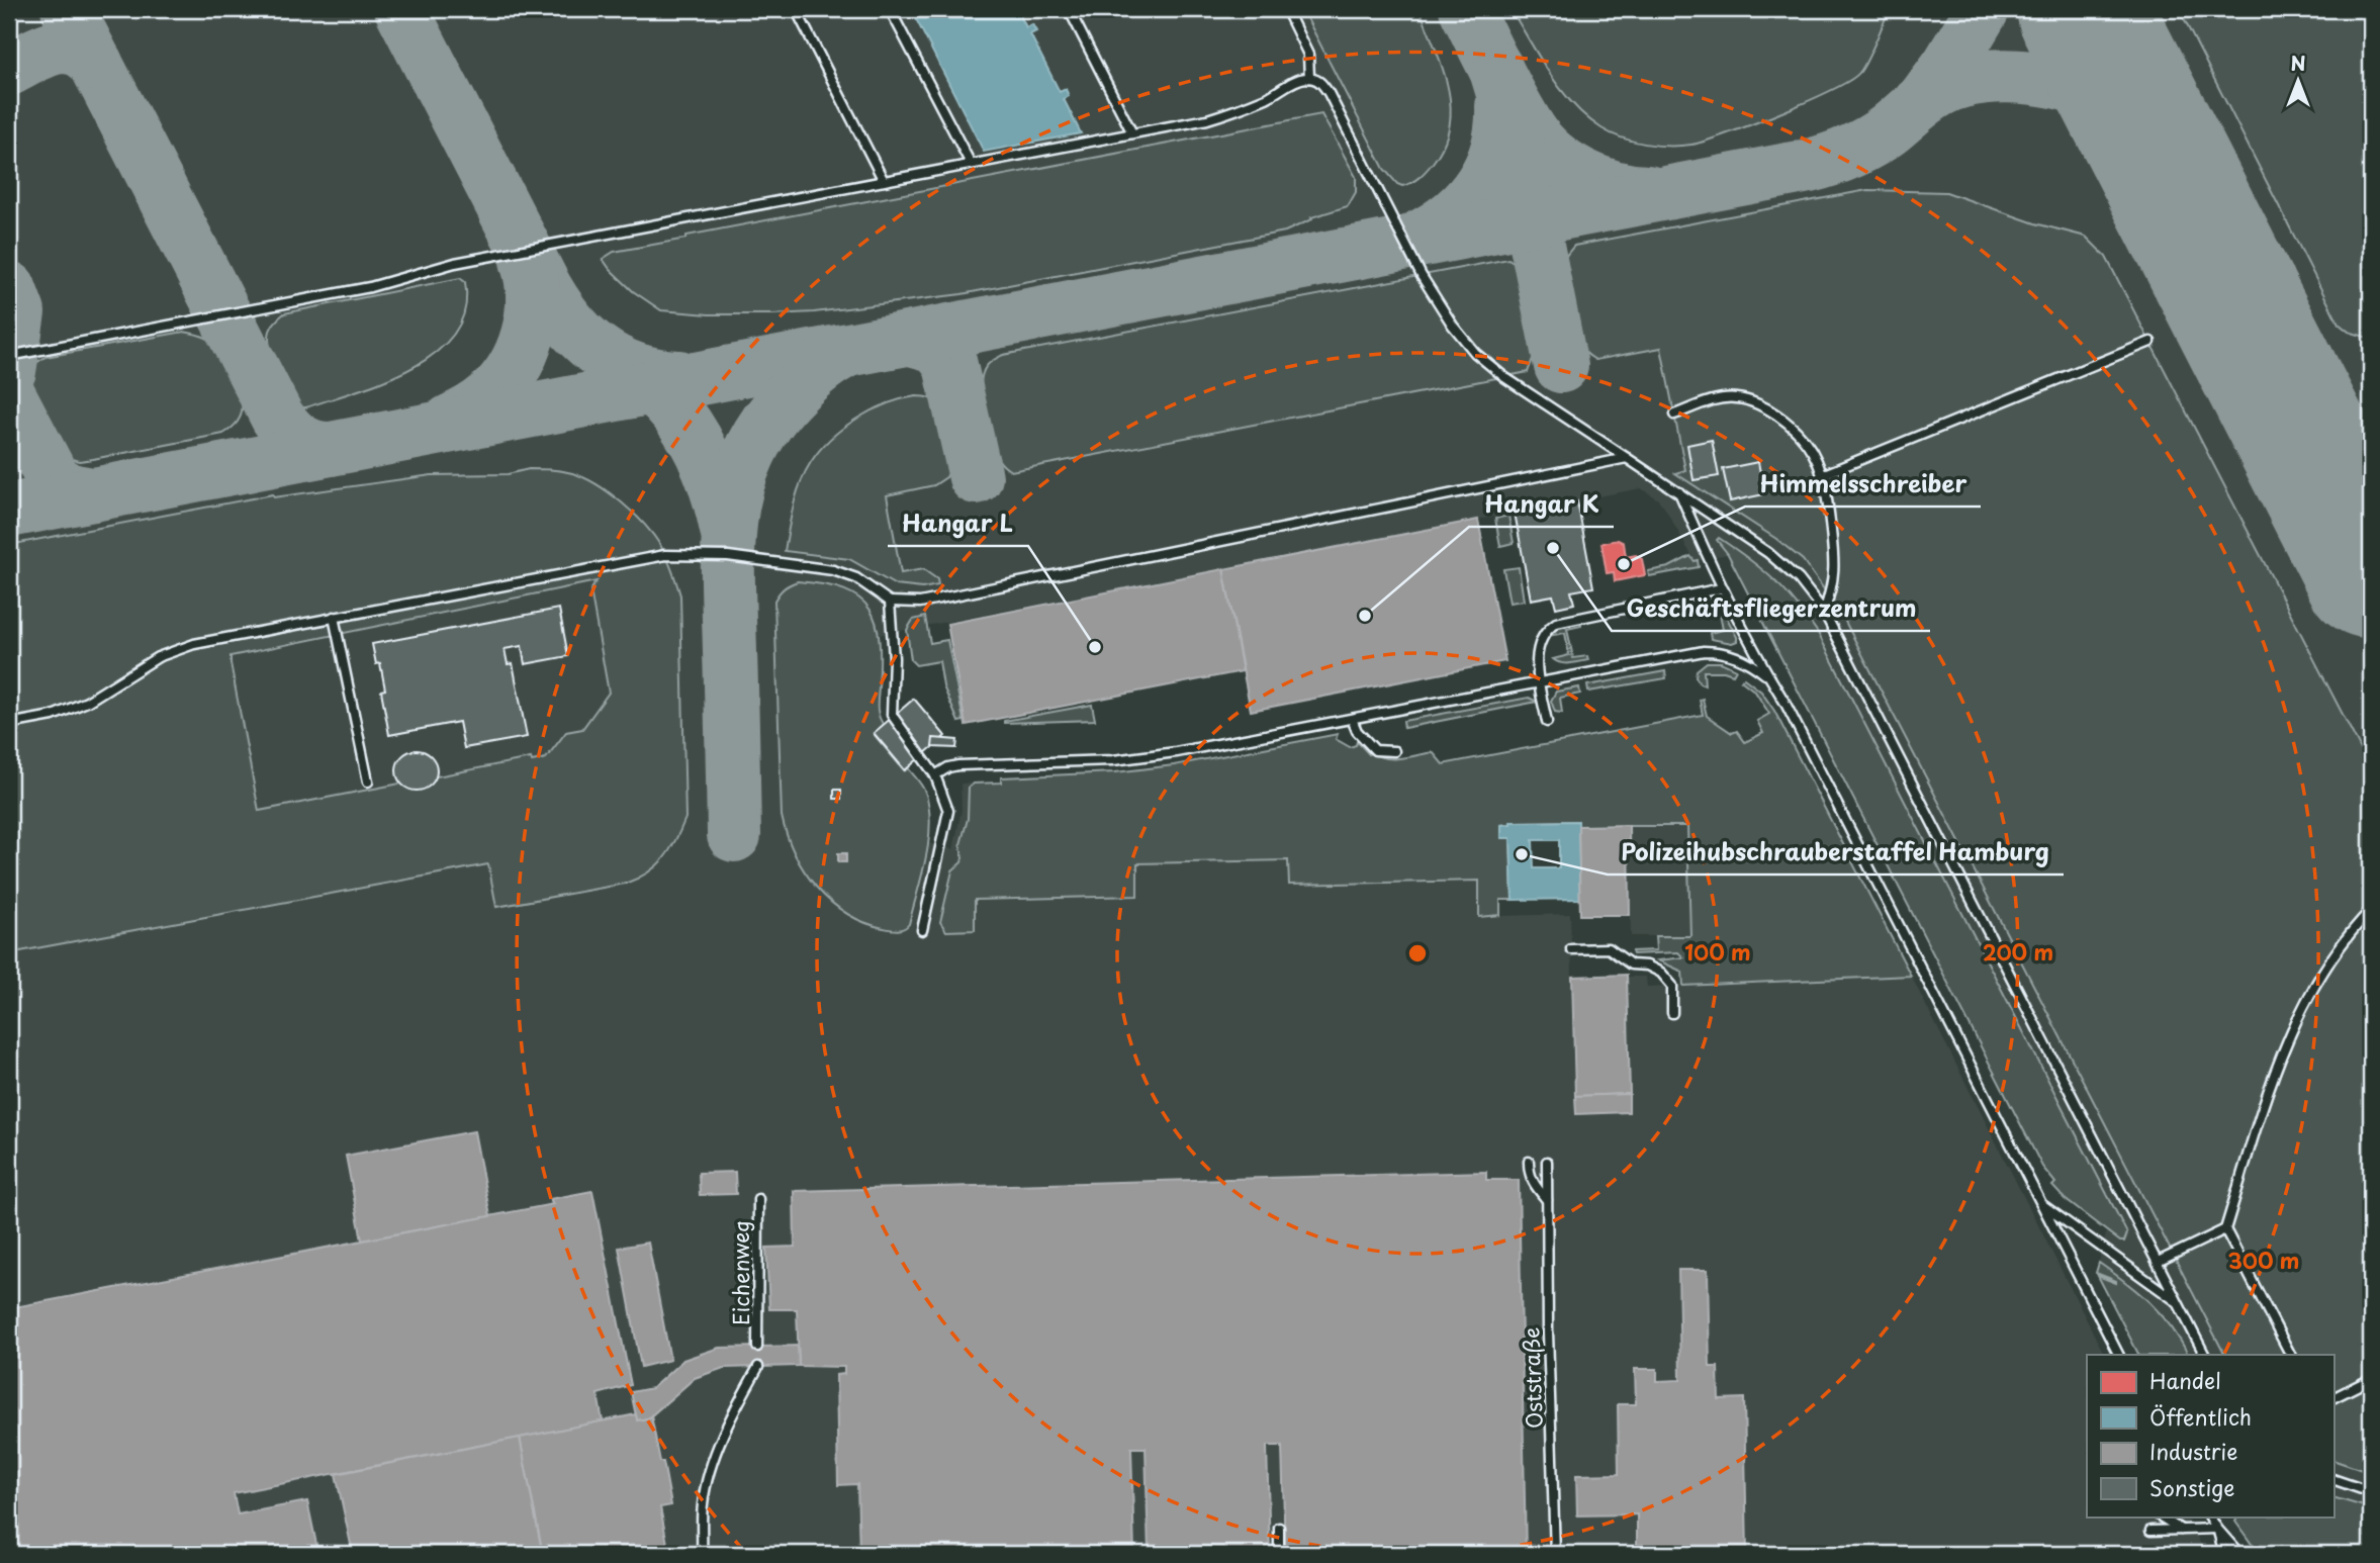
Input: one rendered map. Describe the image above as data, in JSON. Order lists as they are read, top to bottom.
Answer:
{
  "streets": {
    "lane": ["Eichenweg", "Oststraße"]
  },
  "places": [
    "Geschäftsfliegerzentrum",
    "Himmelsschreiber",
    "Hangar K",
    "Hangar L",
    "Polizeihubschrauberstaffel Hamburg"
  ],
  "legend": [
    "Handel",
    "Öffentlich",
    "Industrie",
    "Sonstige"
  ],
  "north": "top",
  "rings": ["100 m", "200 m", "300 m"]
}
